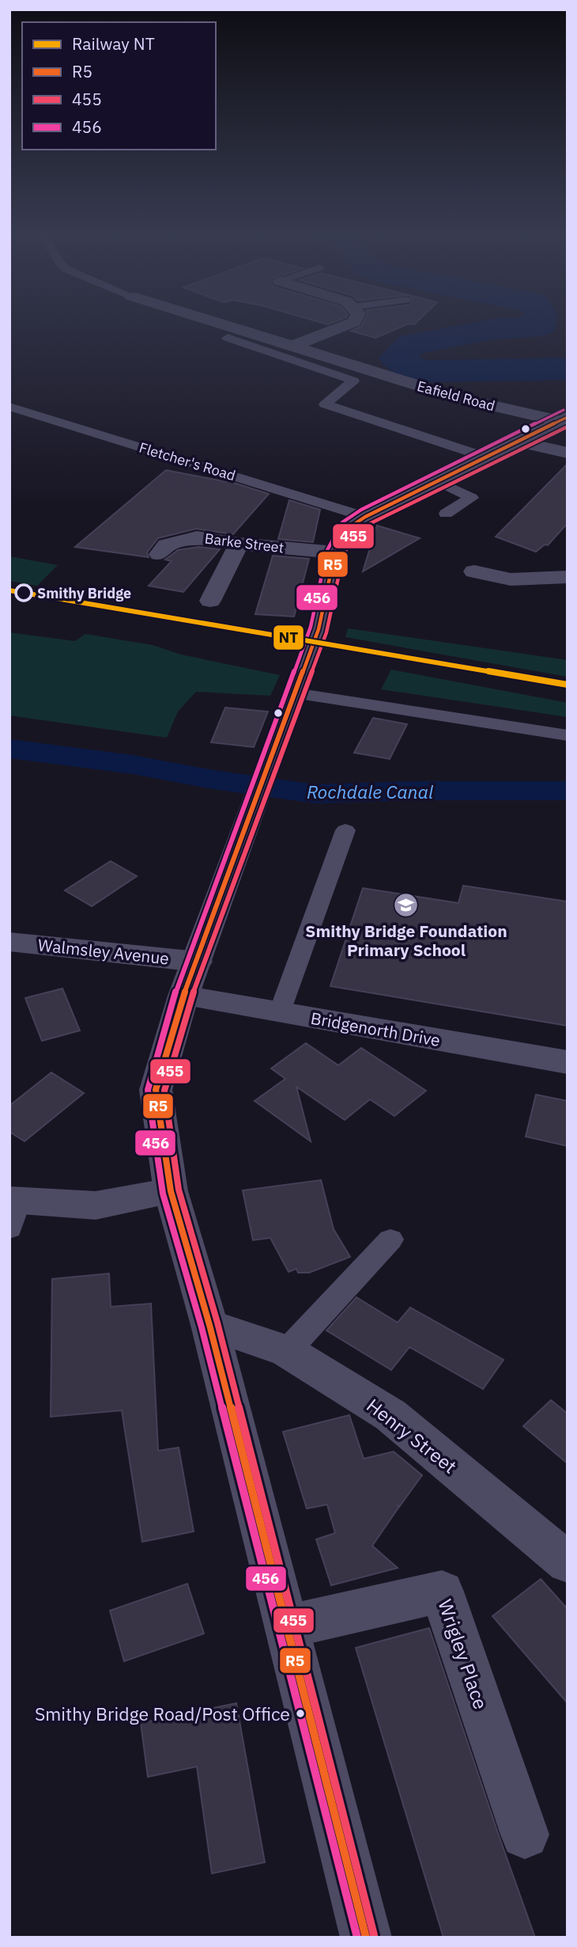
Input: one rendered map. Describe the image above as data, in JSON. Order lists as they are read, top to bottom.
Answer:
{
  "streets": {
    "street": [
      "Eafield Road",
      "Barke Street",
      "Walmsley Avenue",
      "Bridgenorth Drive",
      "Henry Street",
      "Wrigley Place"
    ],
    "lane": ["Fletcher's Road"]
  },
  "crossings": [
    ["Walmsley Avenue", "Bridgenorth Drive"]
  ],
  "water": ["Rochdale Canal"],
  "places": {
    "other": ["Smithy Bridge", "Smithy Bridge Road/Post Office"],
    "school or university": ["Smithy Bridge Foundation Primary School"]
  },
  "lines": [
    "transit line 456",
    "transit line R5",
    "transit line 455",
    "rail line NT"
  ],
  "legend": [
    "Railway NT",
    "R5",
    "455",
    "456"
  ]
}
